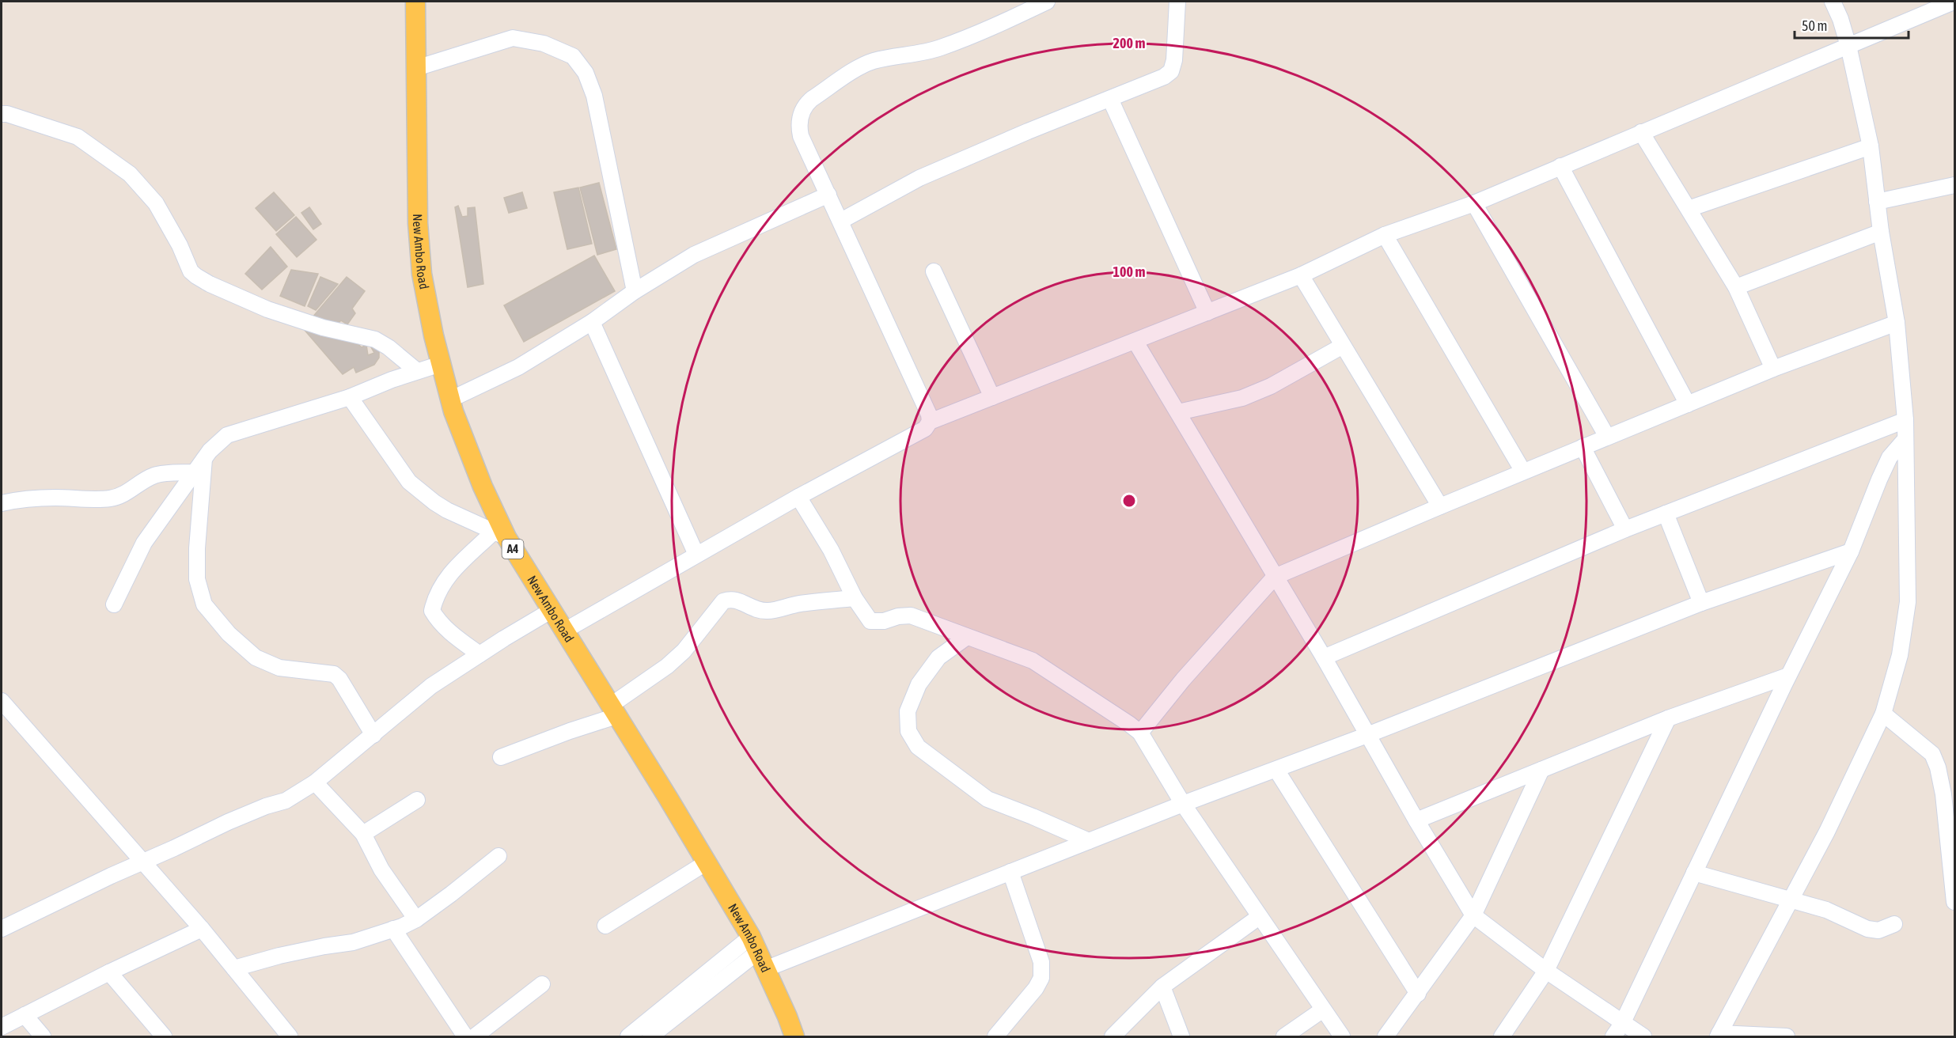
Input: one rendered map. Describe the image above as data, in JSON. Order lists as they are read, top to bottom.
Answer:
{
  "streets": {
    "main road": ["New Ambo Road", "A4"]
  },
  "scale_bar": "50 m",
  "rings": ["200 m", "100 m"]
}
